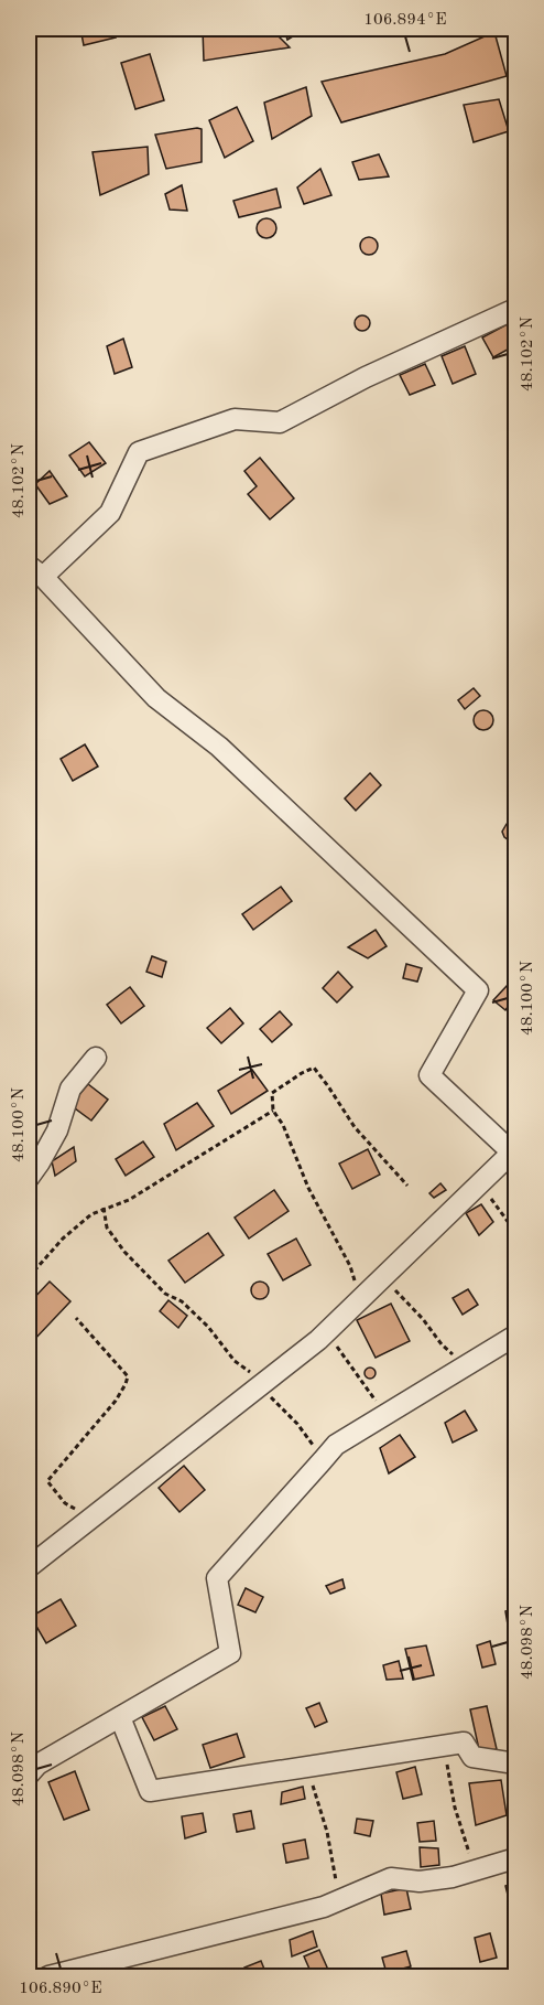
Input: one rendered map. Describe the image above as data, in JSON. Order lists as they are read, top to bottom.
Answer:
{
  "coordinates": [
    "106.894°E",
    "48.102°N",
    "48.100°N",
    "48.098°N",
    "106.890°E"
  ]
}
